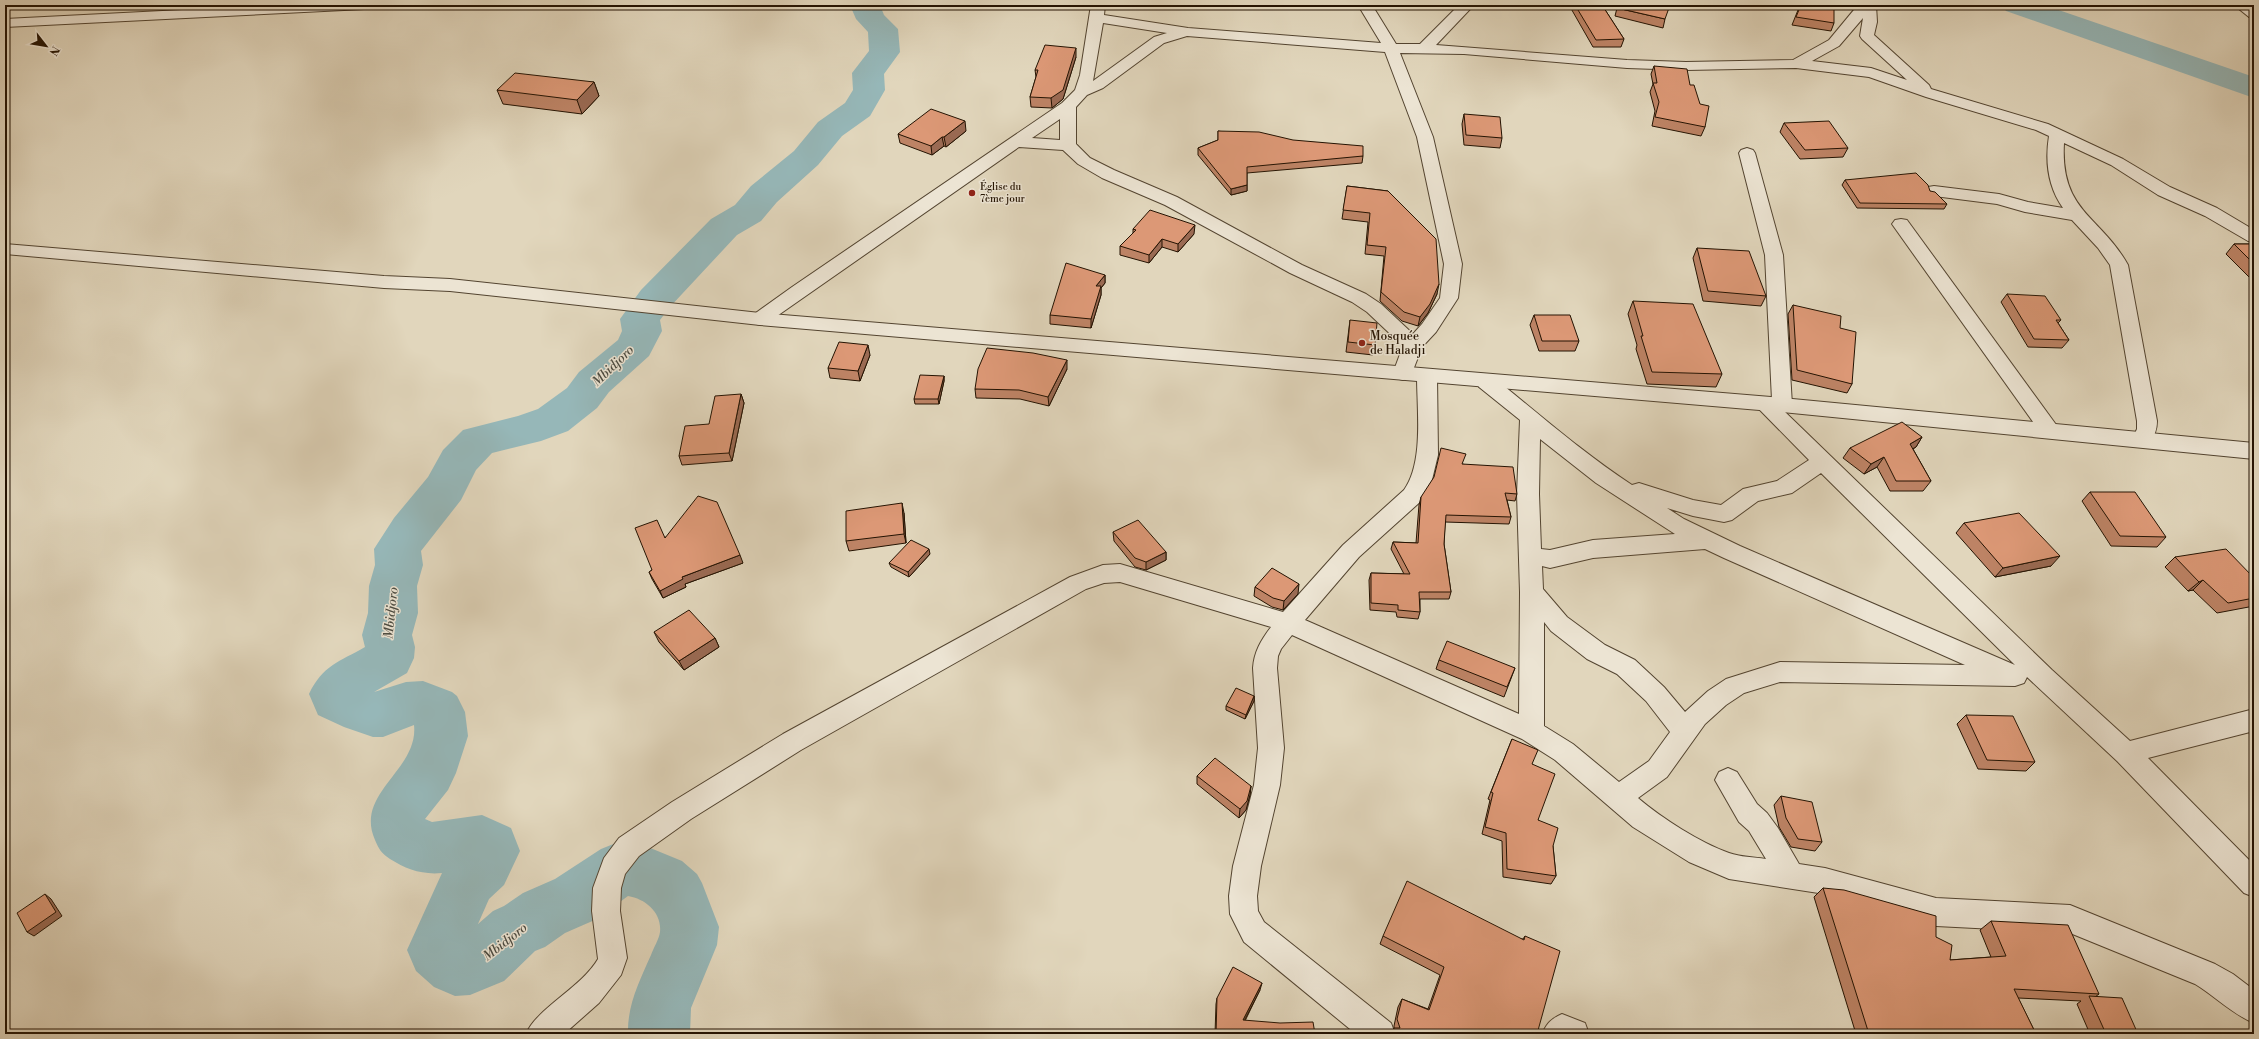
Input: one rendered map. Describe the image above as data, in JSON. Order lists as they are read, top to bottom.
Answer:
{
  "water": ["Mbidjoro"],
  "places": ["Église du 7ème jour", "Mosquée de Haladji"],
  "north": "bottom right"
}
